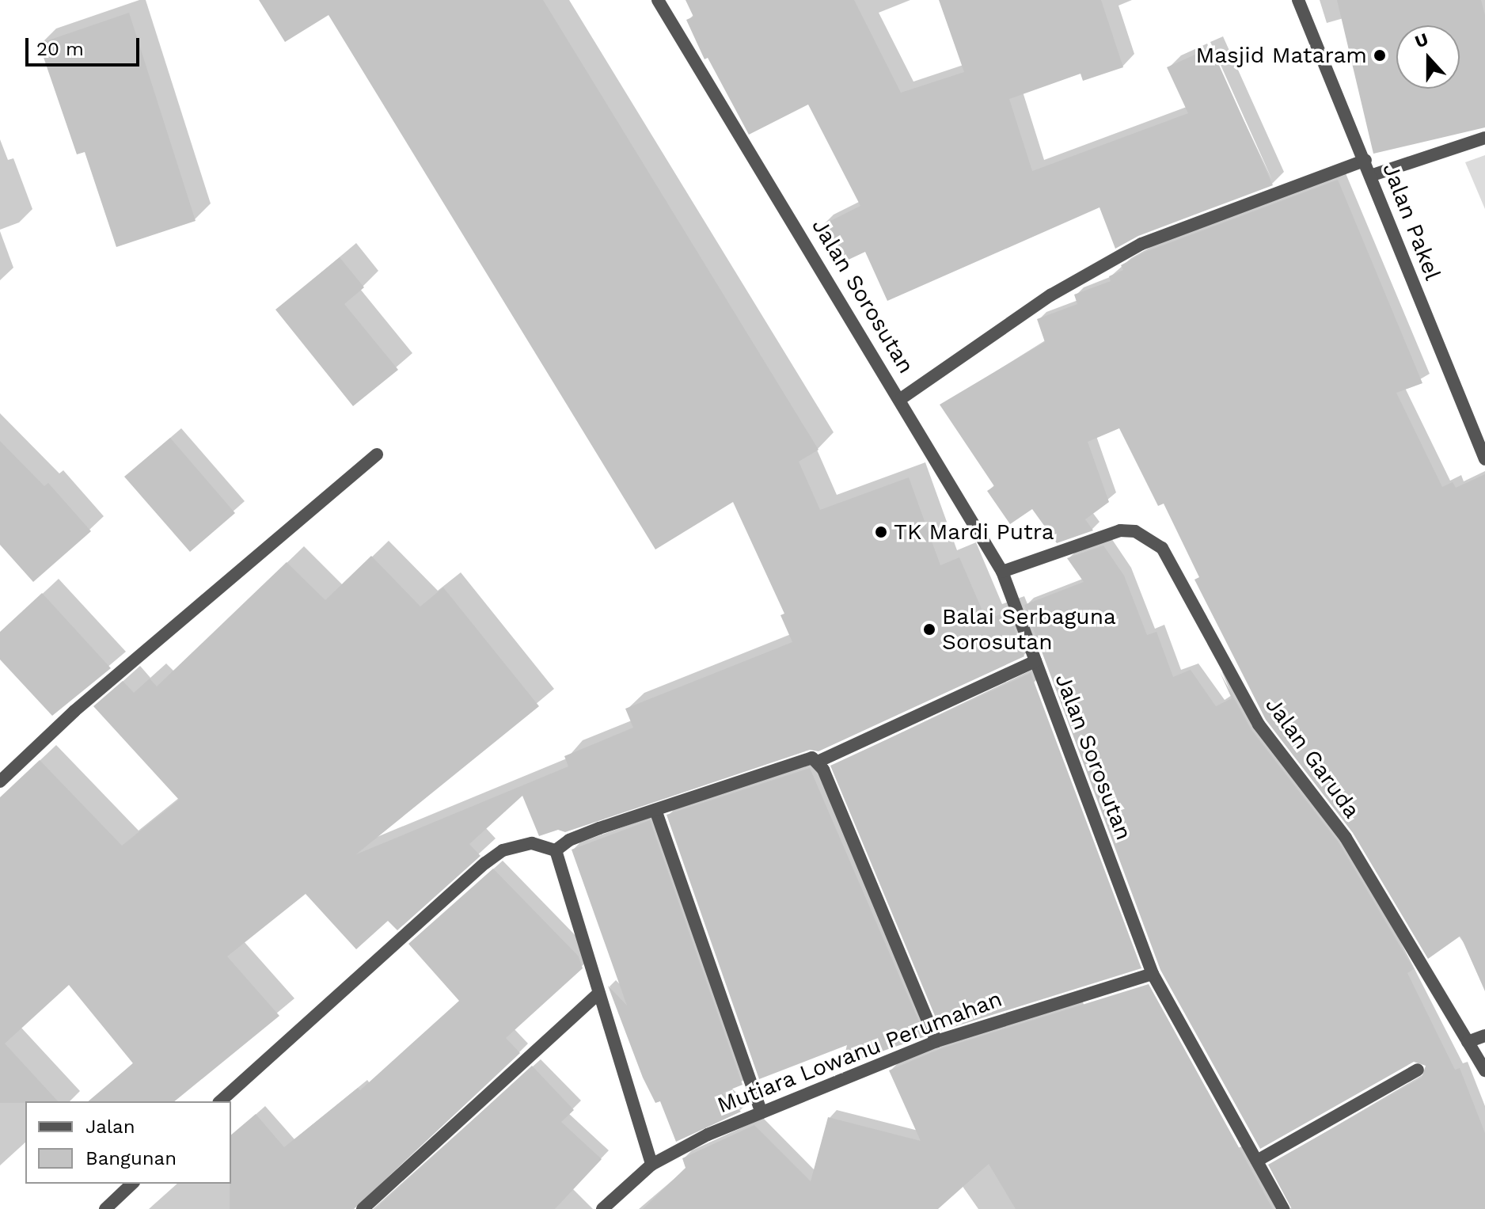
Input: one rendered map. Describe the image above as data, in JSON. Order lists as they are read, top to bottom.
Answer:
{
  "streets": {
    "street": [
      "Jalan Pakel",
      "Jalan Sorosutan",
      "Jalan Garuda",
      "Mutiara Lowanu Perumahan"
    ]
  },
  "crossings": [
    ["Jalan Sorosutan", "Jalan Garuda"],
    ["Jalan Sorosutan", "Mutiara Lowanu Perumahan"]
  ],
  "places": ["Masjid Mataram", "TK Mardi Putra", "Balai Serbaguna Sorosutan"],
  "legend": ["Jalan", "Bangunan"],
  "scale_bar": "20 m",
  "north": "top"
}
